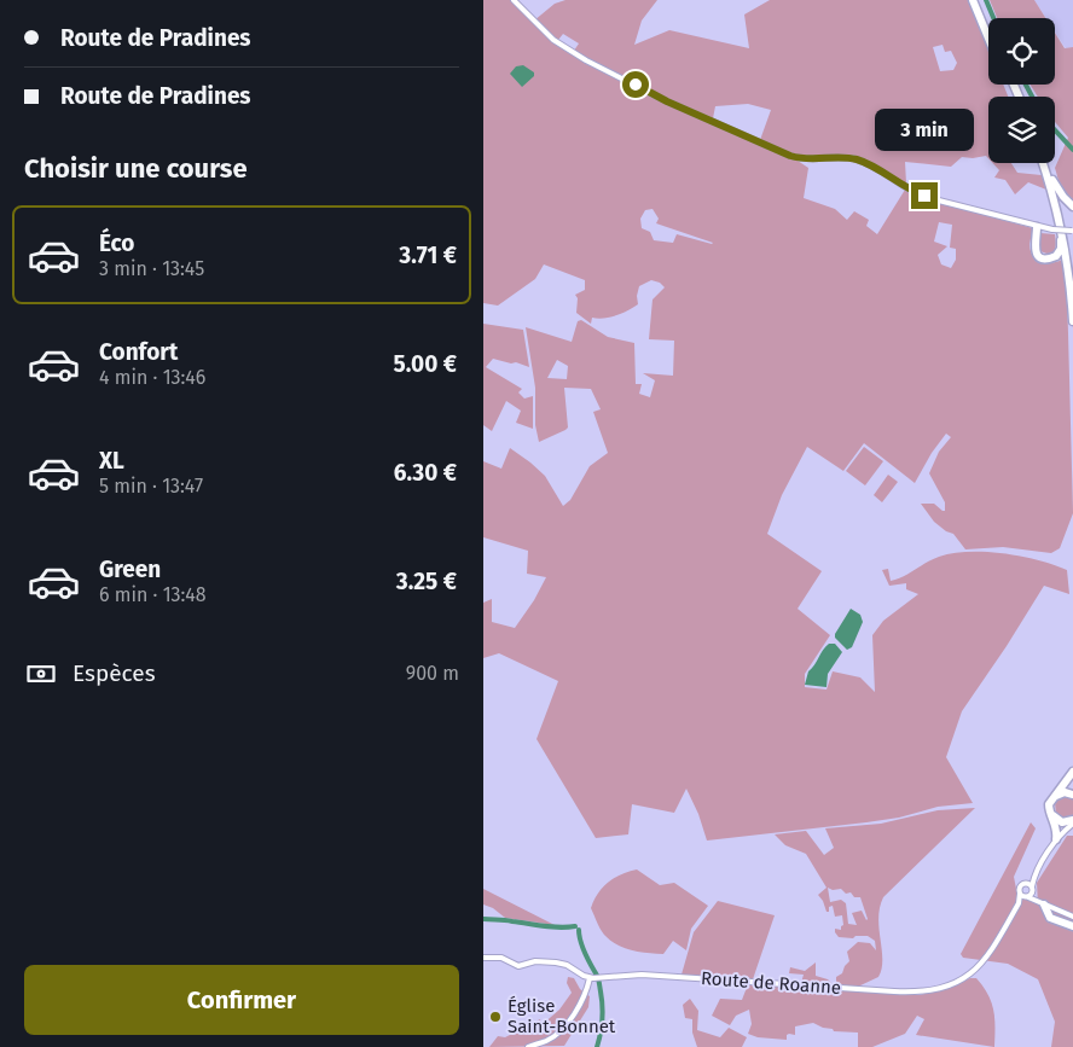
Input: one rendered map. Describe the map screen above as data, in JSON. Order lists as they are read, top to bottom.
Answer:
{
  "streets": {
    "street": ["Route de Roanne"]
  },
  "places": ["Église Saint-Bonnet"],
  "page": {
    "banner": ["Route de Pradines", "Route de Pradines"],
    "bubble": "3 min",
    "heading": "Choisir une course",
    "list": [
      {
        "name": "Éco",
        "note": "3 min · 13:45",
        "value": "3.71 €"
      },
      {
        "name": "Confort",
        "note": "4 min · 13:46",
        "value": "5.00 €"
      },
      {
        "name": "XL",
        "note": "5 min · 13:47",
        "value": "6.30 €"
      },
      {
        "name": "Green",
        "note": "6 min · 13:48",
        "value": "3.25 €"
      }
    ],
    "pay": ["Espèces", "900 m"],
    "buttons": "Confirmer"
  }
}
